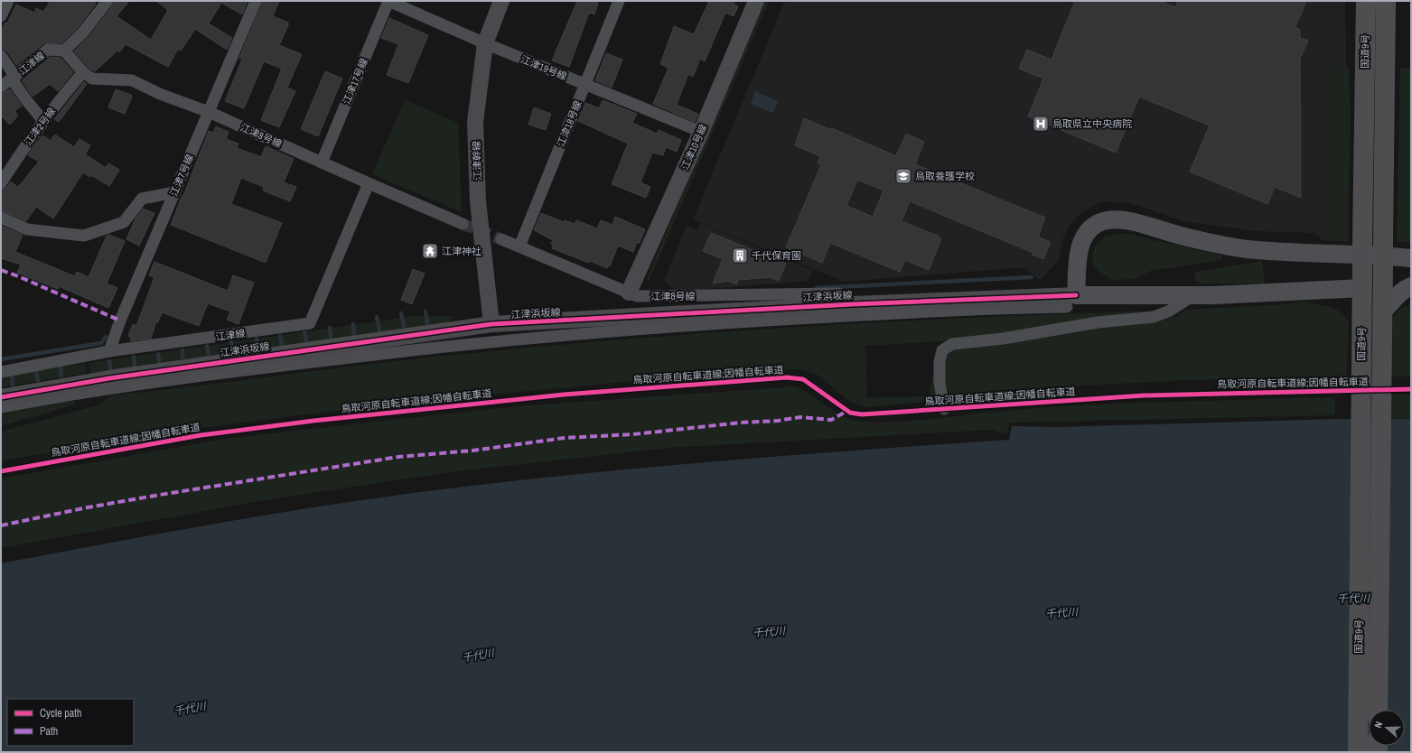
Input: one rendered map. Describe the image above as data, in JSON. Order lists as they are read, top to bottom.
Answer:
{
  "streets": {
    "highway": ["国道9号"],
    "street": [
      "江津線",
      "江津19号線",
      "江津17号線",
      "江津18号線",
      "江津2号線",
      "江津8号線",
      "江津10号線",
      "江津幹線",
      "江津7号線",
      "江津浜坂線"
    ],
    "cycle path": ["鳥取河原自転車道線;因幡自転車道"]
  },
  "crossings": [
    ["江津線", "江津8号線"],
    ["江津線", "江津7号線"],
    ["江津19号線", "江津17号線"],
    ["江津19号線", "江津18号線"],
    ["江津19号線", "江津10号線"],
    ["江津19号線", "江津幹線"],
    ["江津17号線", "江津8号線"],
    ["江津18号線", "江津8号線"],
    ["江津2号線", "江津8号線"],
    ["江津8号線", "江津10号線"],
    ["江津8号線", "江津7号線"],
    ["江津8号線", "江津浜坂線"],
    ["江津幹線", "江津浜坂線"]
  ],
  "water": ["千代川"],
  "places": {
    "hospital": ["鳥取県立中央病院"],
    "school or university": ["鳥取養護学校"],
    "temple": ["江津神社"],
    "building": ["千代保育園"]
  },
  "legend": ["Cycle path", "Path"],
  "north": "left"
}
